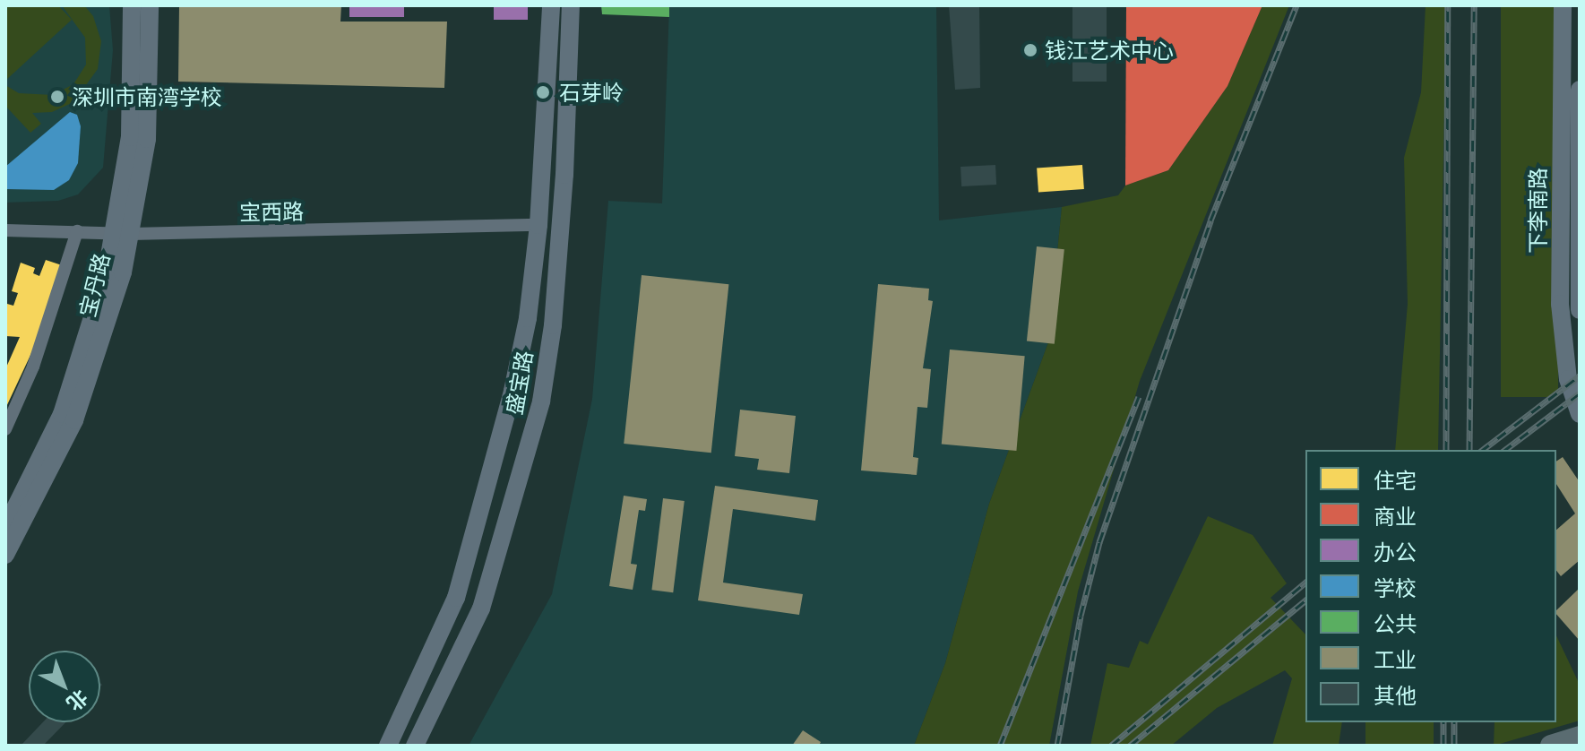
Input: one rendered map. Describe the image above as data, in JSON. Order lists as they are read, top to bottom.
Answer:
{
  "streets": {
    "main road": ["下李南路", "宝丹路", "盛宝路"],
    "street": ["宝西路"]
  },
  "crossings": [
    ["宝西路", "宝丹路"],
    ["宝西路", "盛宝路"]
  ],
  "places": ["钱江艺术中心", "石芽岭", "深圳市南湾学校"],
  "legend": [
    "住宅",
    "商业",
    "办公",
    "学校",
    "公共",
    "工业",
    "其他"
  ],
  "north": "bottom right"
}
